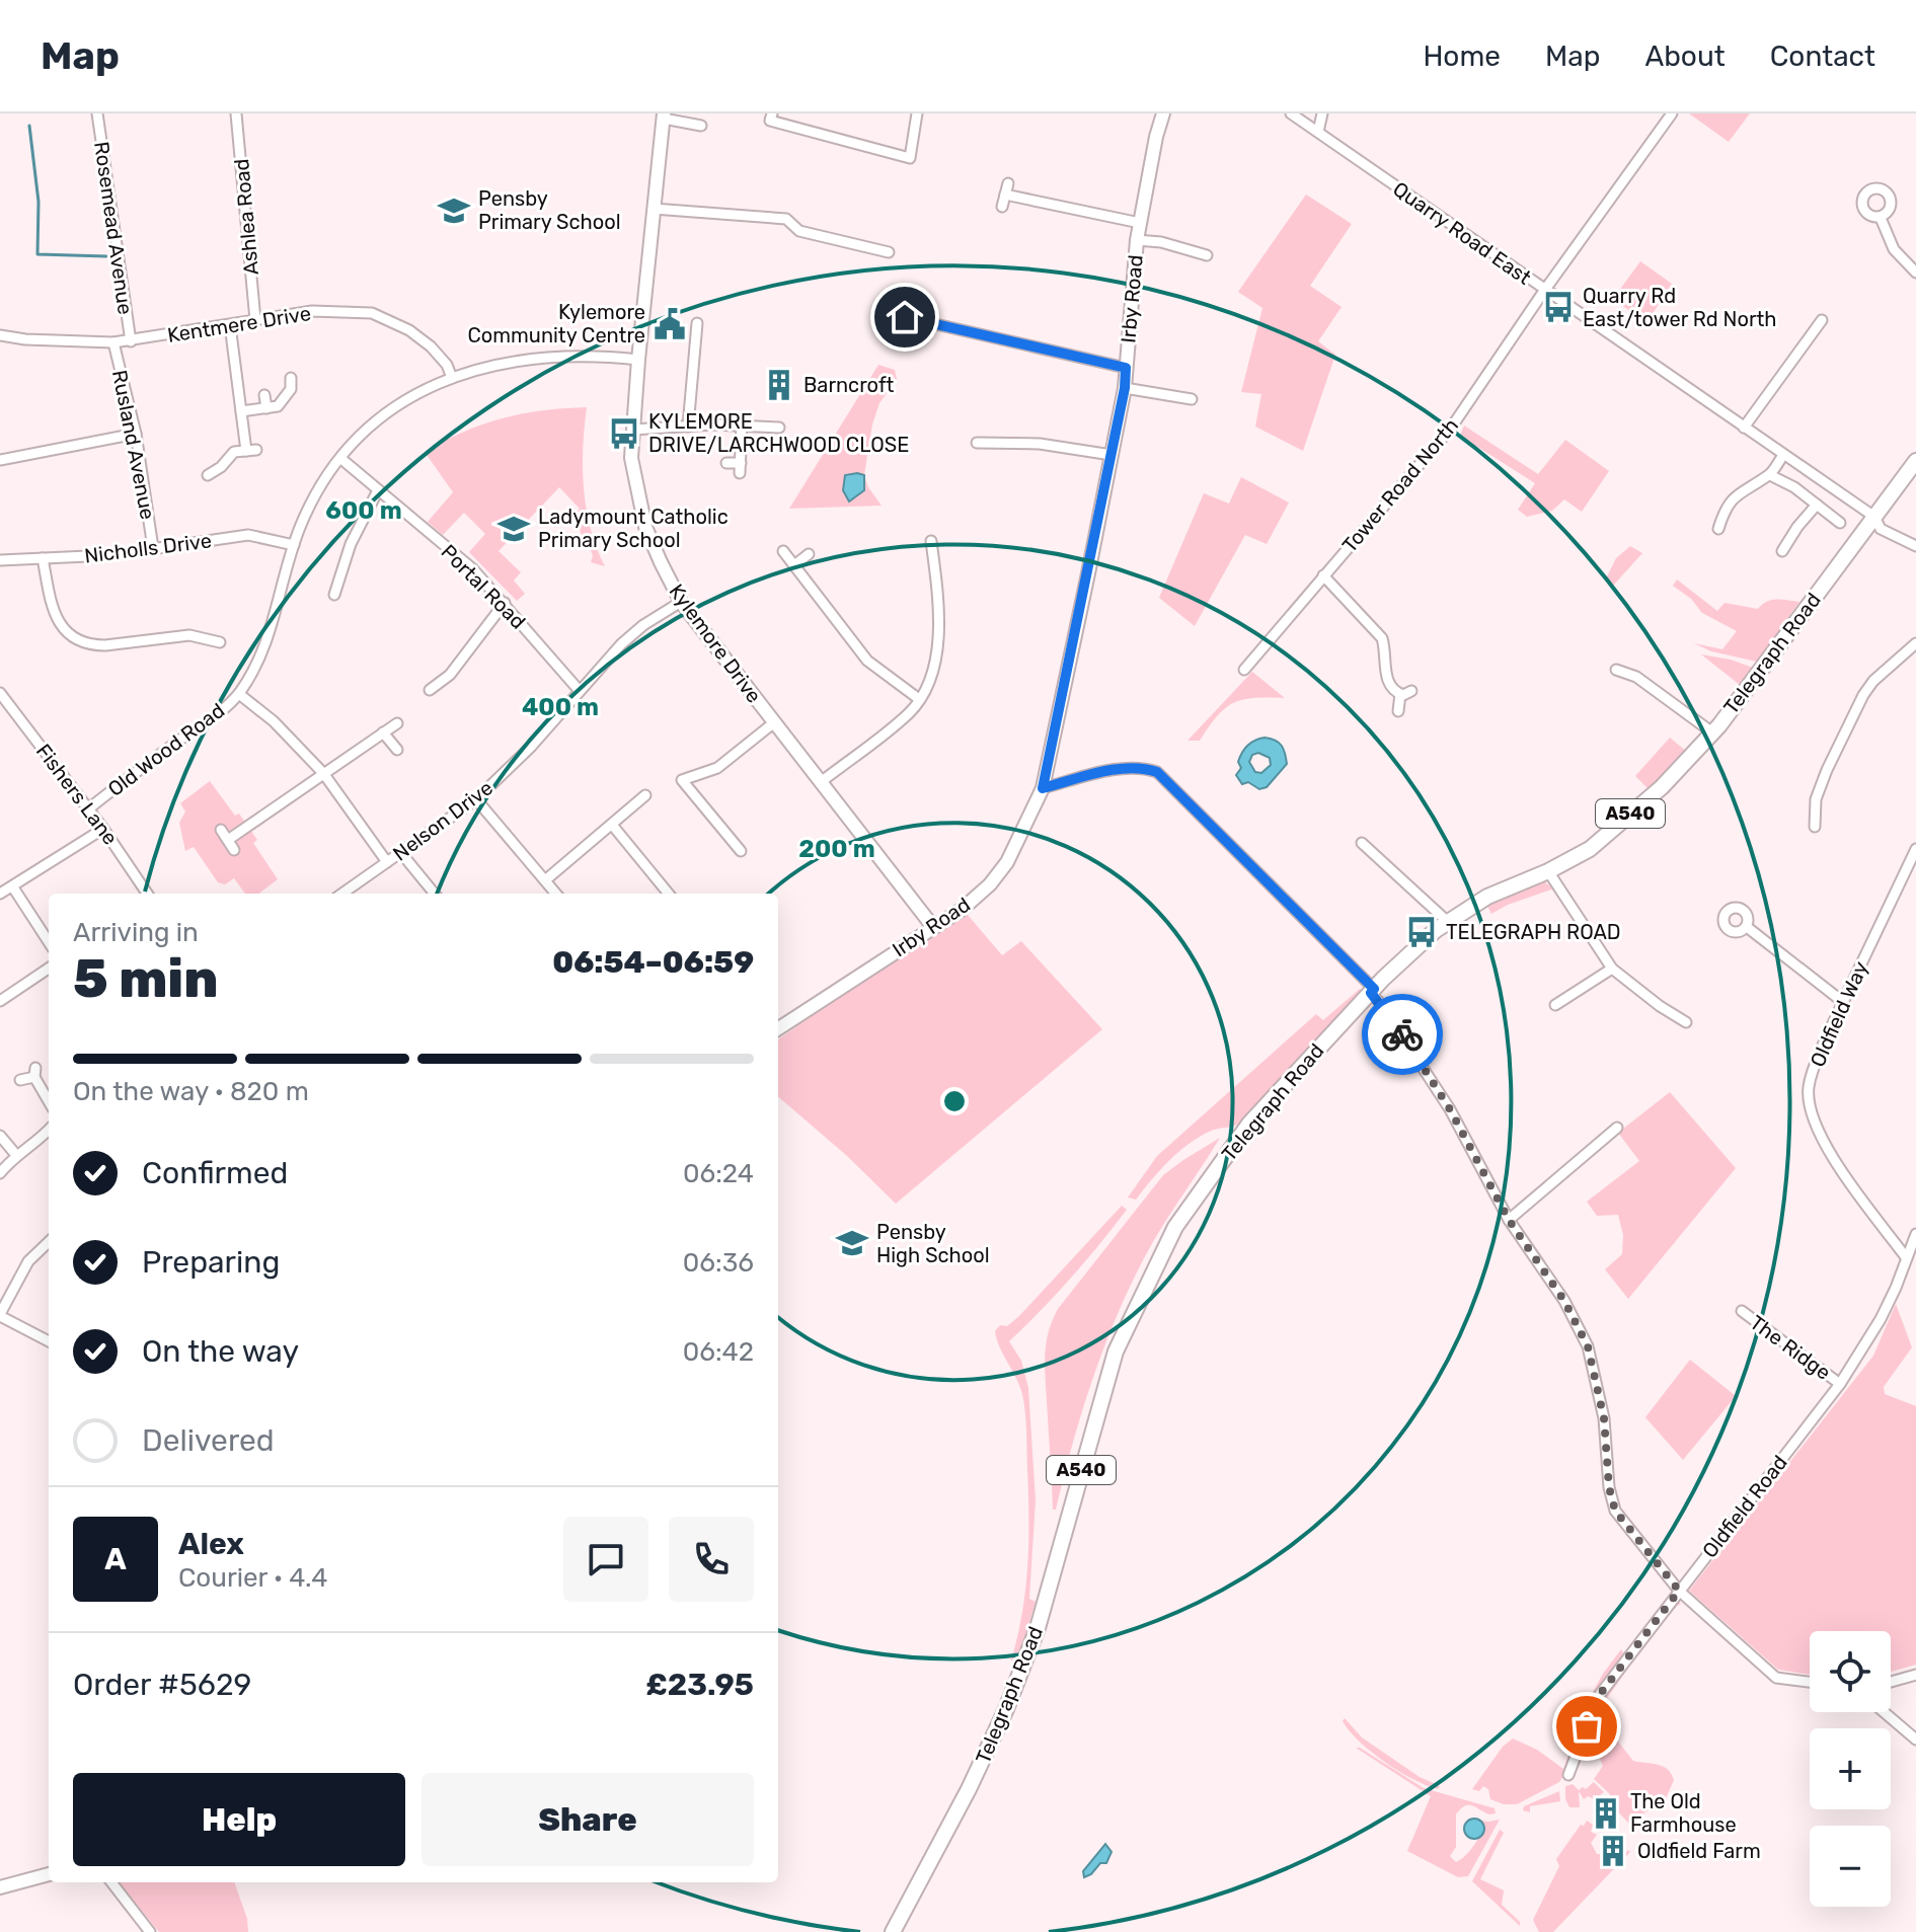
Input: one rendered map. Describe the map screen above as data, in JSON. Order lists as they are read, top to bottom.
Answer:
{
  "streets": {
    "main road": ["Telegraph Road", "A540"],
    "street": [
      "Ashlea Road",
      "Rosemead Avenue",
      "Quarry Road East",
      "Irby Road",
      "Kentmere Drive",
      "Rusland Avenue",
      "Tower Road North",
      "Nicholls Drive",
      "Portal Road",
      "Kylemore Drive",
      "Old Wood Road",
      "Fishers Lane",
      "Nelson Drive",
      "Oldfield Way",
      "The Ridge",
      "Oldfield Road"
    ]
  },
  "crossings": [
    ["Ashlea Road", "Kentmere Drive"],
    ["Rosemead Avenue", "Kentmere Drive"],
    ["Quarry Road East", "Tower Road North"],
    ["Quarry Road East", "Telegraph Road"],
    ["Irby Road", "Kylemore Drive"],
    ["Kentmere Drive", "Rusland Avenue"],
    ["Kentmere Drive", "Old Wood Road"],
    ["Rusland Avenue", "Nicholls Drive"],
    ["Nicholls Drive", "Old Wood Road"],
    ["Portal Road", "Old Wood Road"],
    ["Portal Road", "Nelson Drive"],
    ["Kylemore Drive", "Old Wood Road"],
    ["Kylemore Drive", "Nelson Drive"],
    ["Old Wood Road", "Fishers Lane"],
    ["Oldfield Way", "Oldfield Road"],
    ["The Ridge", "Oldfield Road"]
  ],
  "places": {
    "school or university": ["Pensby Primary School", "Ladymount Catholic Primary School", "Pensby High School"],
    "bus stop": ["Quarry Rd East/tower Rd North", "KYLEMORE DRIVE/LARCHWOOD CLOSE", "TELEGRAPH ROAD"],
    "public building": ["Kylemore Community Centre"],
    "building": ["Barncroft", "The Old Farmhouse", "Oldfield Farm"]
  },
  "page": {
    "header": "Map",
    "nav": [
      "Home",
      "Map",
      "About",
      "Contact"
    ],
    "heading": ["5 min", "Arriving in", "06:54–06:59"],
    "panel": [
      "Alex",
      "Courier · 4.4",
      "Order #5629",
      "£23.95"
    ],
    "bar": "On the way · 820 m",
    "list": [
      ["Confirmed", "06:24"],
      ["Preparing", "06:36"],
      ["On the way", "06:42"],
      "Delivered"
    ],
    "round": "A",
    "map_buttons": ["+", "−"],
    "buttons": ["Help", "Share"]
  },
  "rings": ["600 m", "400 m", "200 m"]
}
